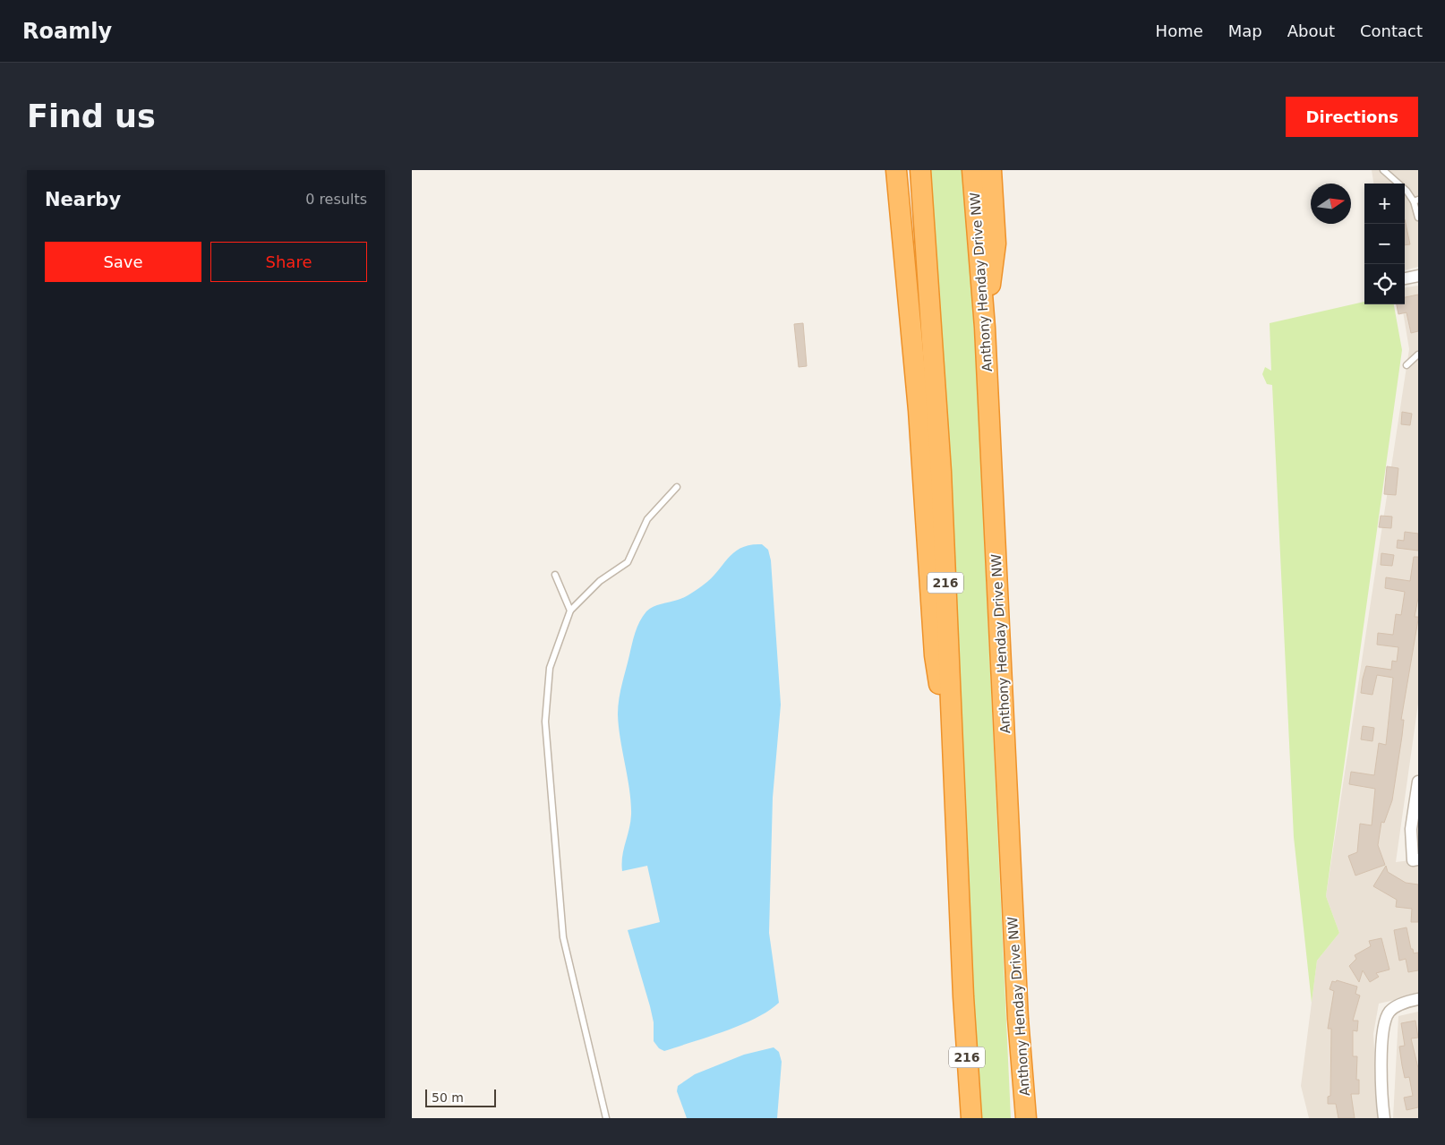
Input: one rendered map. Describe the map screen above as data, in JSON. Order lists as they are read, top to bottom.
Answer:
{
  "streets": {
    "highway": ["Anthony Henday Drive NW", "216"]
  },
  "scale_bar": "50 m",
  "north": "right",
  "page": {
    "header": "Roamly",
    "nav": [
      "Home",
      "Map",
      "About",
      "Contact"
    ],
    "buttons": [
      "Directions",
      ["Save", "Share"]
    ],
    "title": "Find us",
    "heading": ["Nearby", "0 results"],
    "map_buttons": ["+", "−"],
    "scale": "50 m"
  }
}
